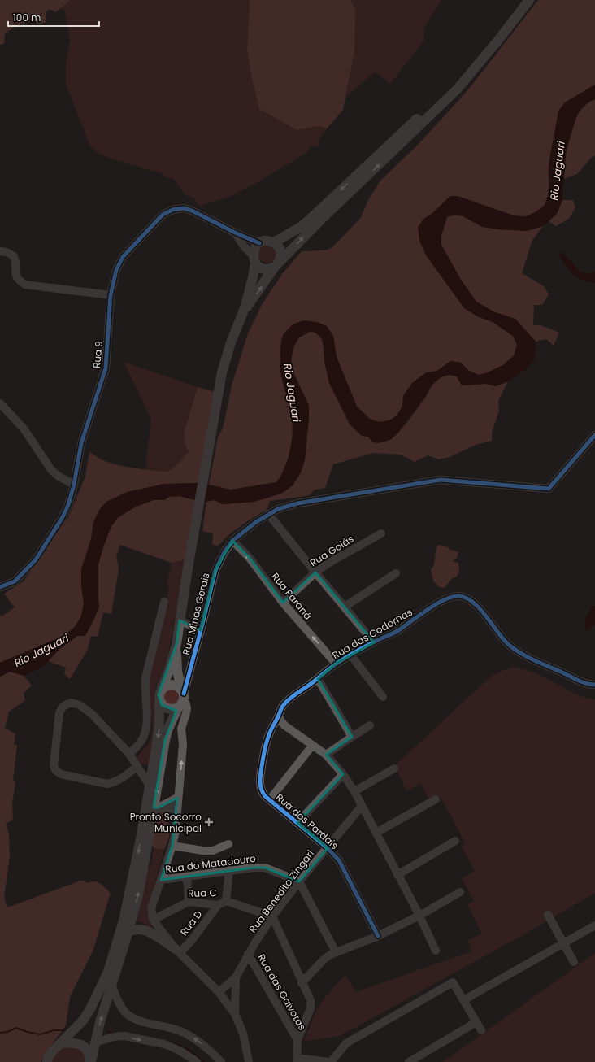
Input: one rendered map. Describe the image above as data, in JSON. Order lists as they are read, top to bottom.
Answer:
{
  "streets": {
    "street": [
      "Rua 9",
      "Rua Goiás",
      "Rua Paraná",
      "Rua Minas Gerais",
      "Rua das Codornas",
      "Rua dos Pardais",
      "Rua do Matadouro",
      "Rua Benedito Zingari",
      "Rua C",
      "Rua D",
      "Rua das Gaivotas"
    ]
  },
  "crossings": [
    ["Rua Goiás", "Rua Paraná"],
    ["Rua Paraná", "Rua Minas Gerais"],
    ["Rua Paraná", "Rua das Codornas"],
    ["Rua das Codornas", "Rua dos Pardais"],
    ["Rua dos Pardais", "Rua Benedito Zingari"],
    ["Rua do Matadouro", "Rua Benedito Zingari"],
    ["Rua Benedito Zingari", "Rua C"],
    ["Rua Benedito Zingari", "Rua das Gaivotas"],
    ["Rua C", "Rua D"]
  ],
  "water": ["Rio Jaguari"],
  "places": {
    "health": ["Pronto Socorro Municipal"]
  },
  "scale_bar": "100 m"
}
